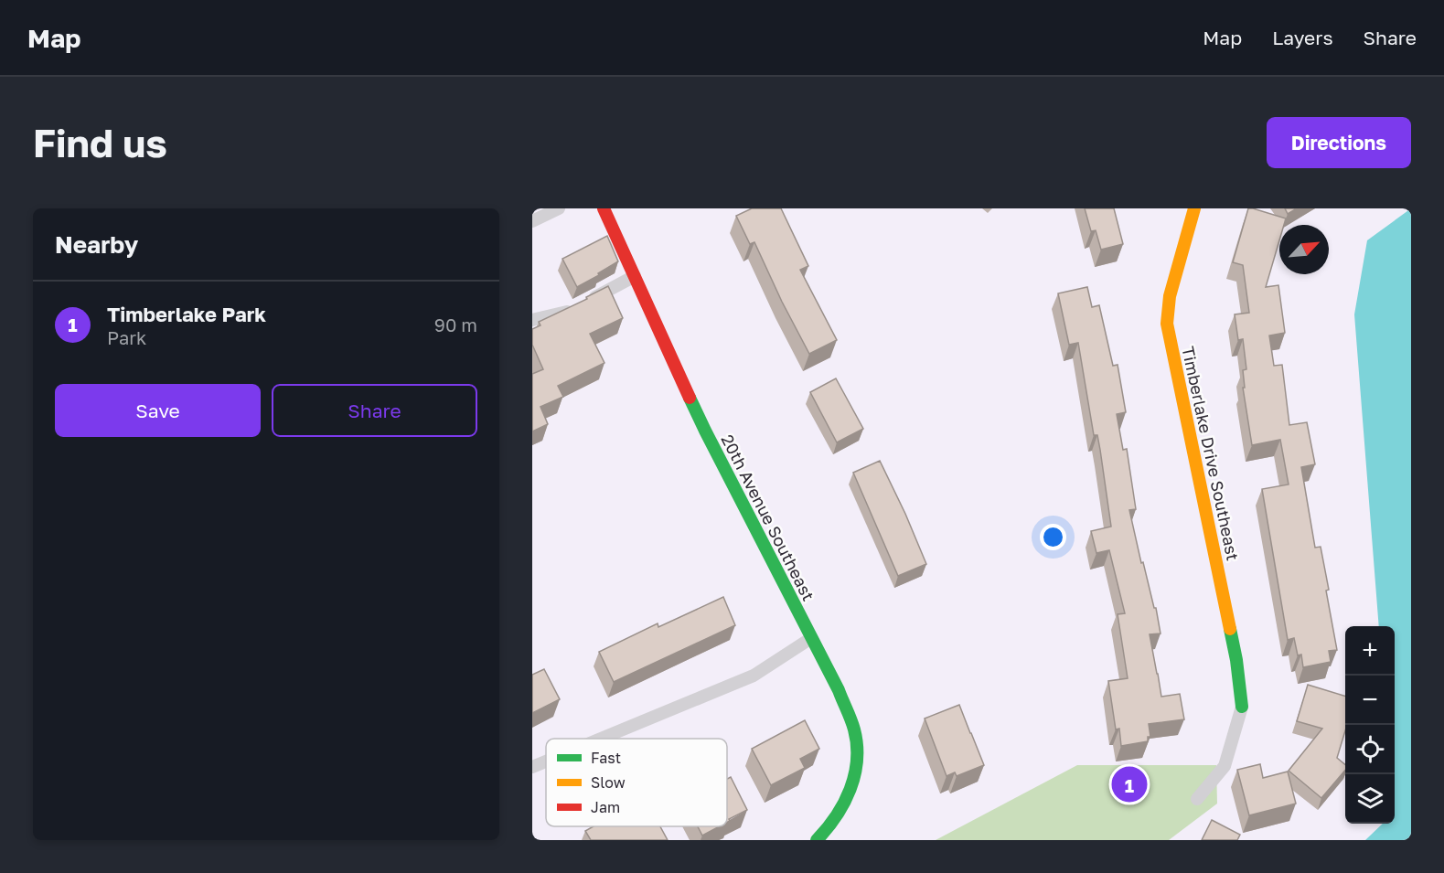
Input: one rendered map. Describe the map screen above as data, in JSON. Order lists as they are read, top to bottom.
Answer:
{
  "streets": {
    "street": ["Timberlake Drive Southeast", "20th Avenue Southeast"]
  },
  "legend": ["Fast", "Slow", "Jam"],
  "north": "top right",
  "page": {
    "header": "Map",
    "nav": ["Map", "Layers", "Share"],
    "buttons": [
      "Directions",
      ["Save", "Share"]
    ],
    "title": "Find us",
    "heading": "Nearby",
    "list": [
      {
        "mark": "1",
        "name": "Timberlake Park",
        "note": "Park",
        "value": "90 m"
      }
    ],
    "map_buttons": ["+", "−"],
    "pins": "1"
  }
}
